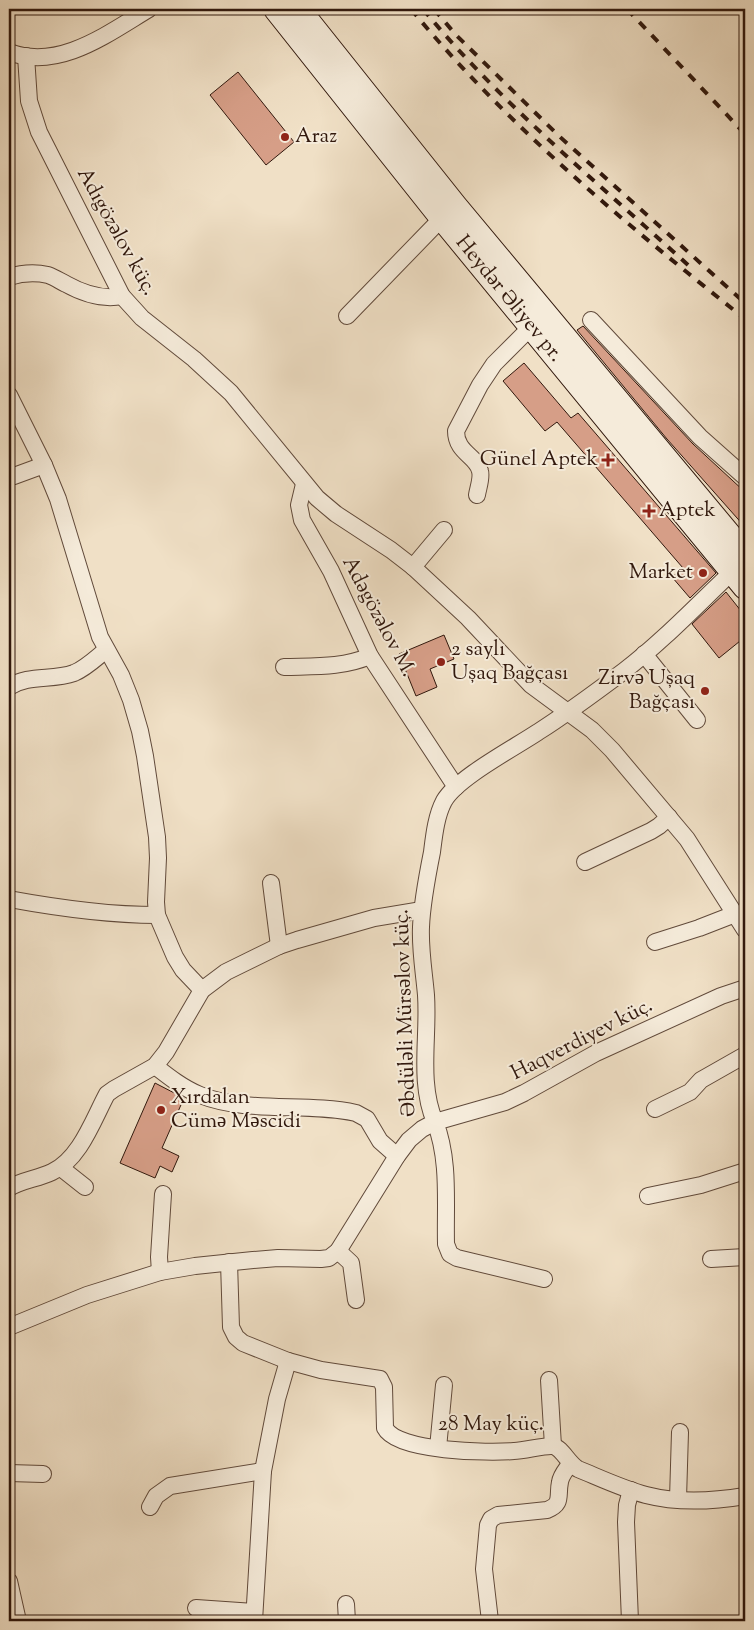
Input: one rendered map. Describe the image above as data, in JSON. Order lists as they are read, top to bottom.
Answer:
{
  "streets": {
    "main road": ["Heydər Əliyev pr."],
    "street": [
      "Adıgözəlov küç.",
      "Adəgözəlov M.",
      "Əbdüləli Mürsəlov küç.",
      "Haqverdiyev küç.",
      "28 May küç."
    ]
  },
  "crossings": [
    ["Adıgözəlov küç.", "Adəgözəlov M."],
    ["Adıgözəlov küç.", "Əbdüləli Mürsəlov küç."],
    ["Heydər Əliyev pr.", "Əbdüləli Mürsəlov küç."],
    ["Adəgözəlov M.", "Əbdüləli Mürsəlov küç."],
    ["Əbdüləli Mürsəlov küç.", "Haqverdiyev küç."]
  ],
  "places": {
    "other": [
      "Araz",
      "Market",
      "2 saylı Uşaq Bağçası",
      "Zirvə Uşaq Bağçası",
      "Xırdalan Cümə Məscidi"
    ],
    "health": ["Günel Aptek", "Aptek"]
  }
}
